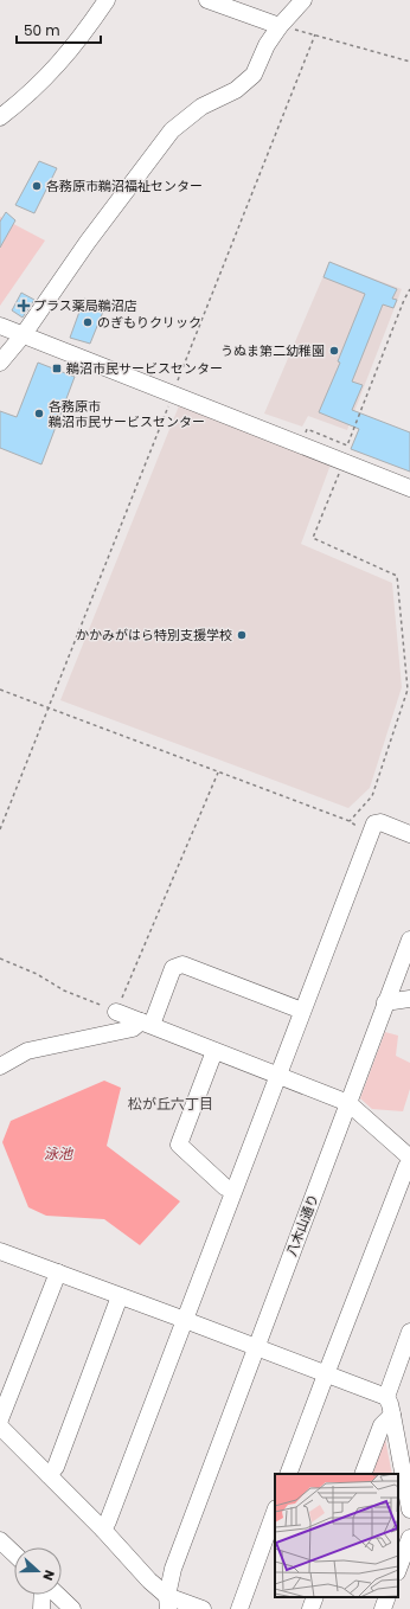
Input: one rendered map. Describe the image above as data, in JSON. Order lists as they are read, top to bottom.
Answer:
{
  "streets": {
    "street": ["八木山通り"]
  },
  "districts": ["松が丘六丁目"],
  "water": ["泳池"],
  "places": {
    "other": [
      "各務原市鵜沼福祉センター",
      "のぎもりクリック",
      "うぬま第二幼稚園",
      "各務原市 鵜沼市民サービスセンター",
      "かかみがはら特別支援学校"
    ],
    "health": ["プラス薬局鵜沼店"],
    "transit": ["鵜沼市民サービスセンター"]
  },
  "scale_bar": "50 m",
  "north": "right"
}
